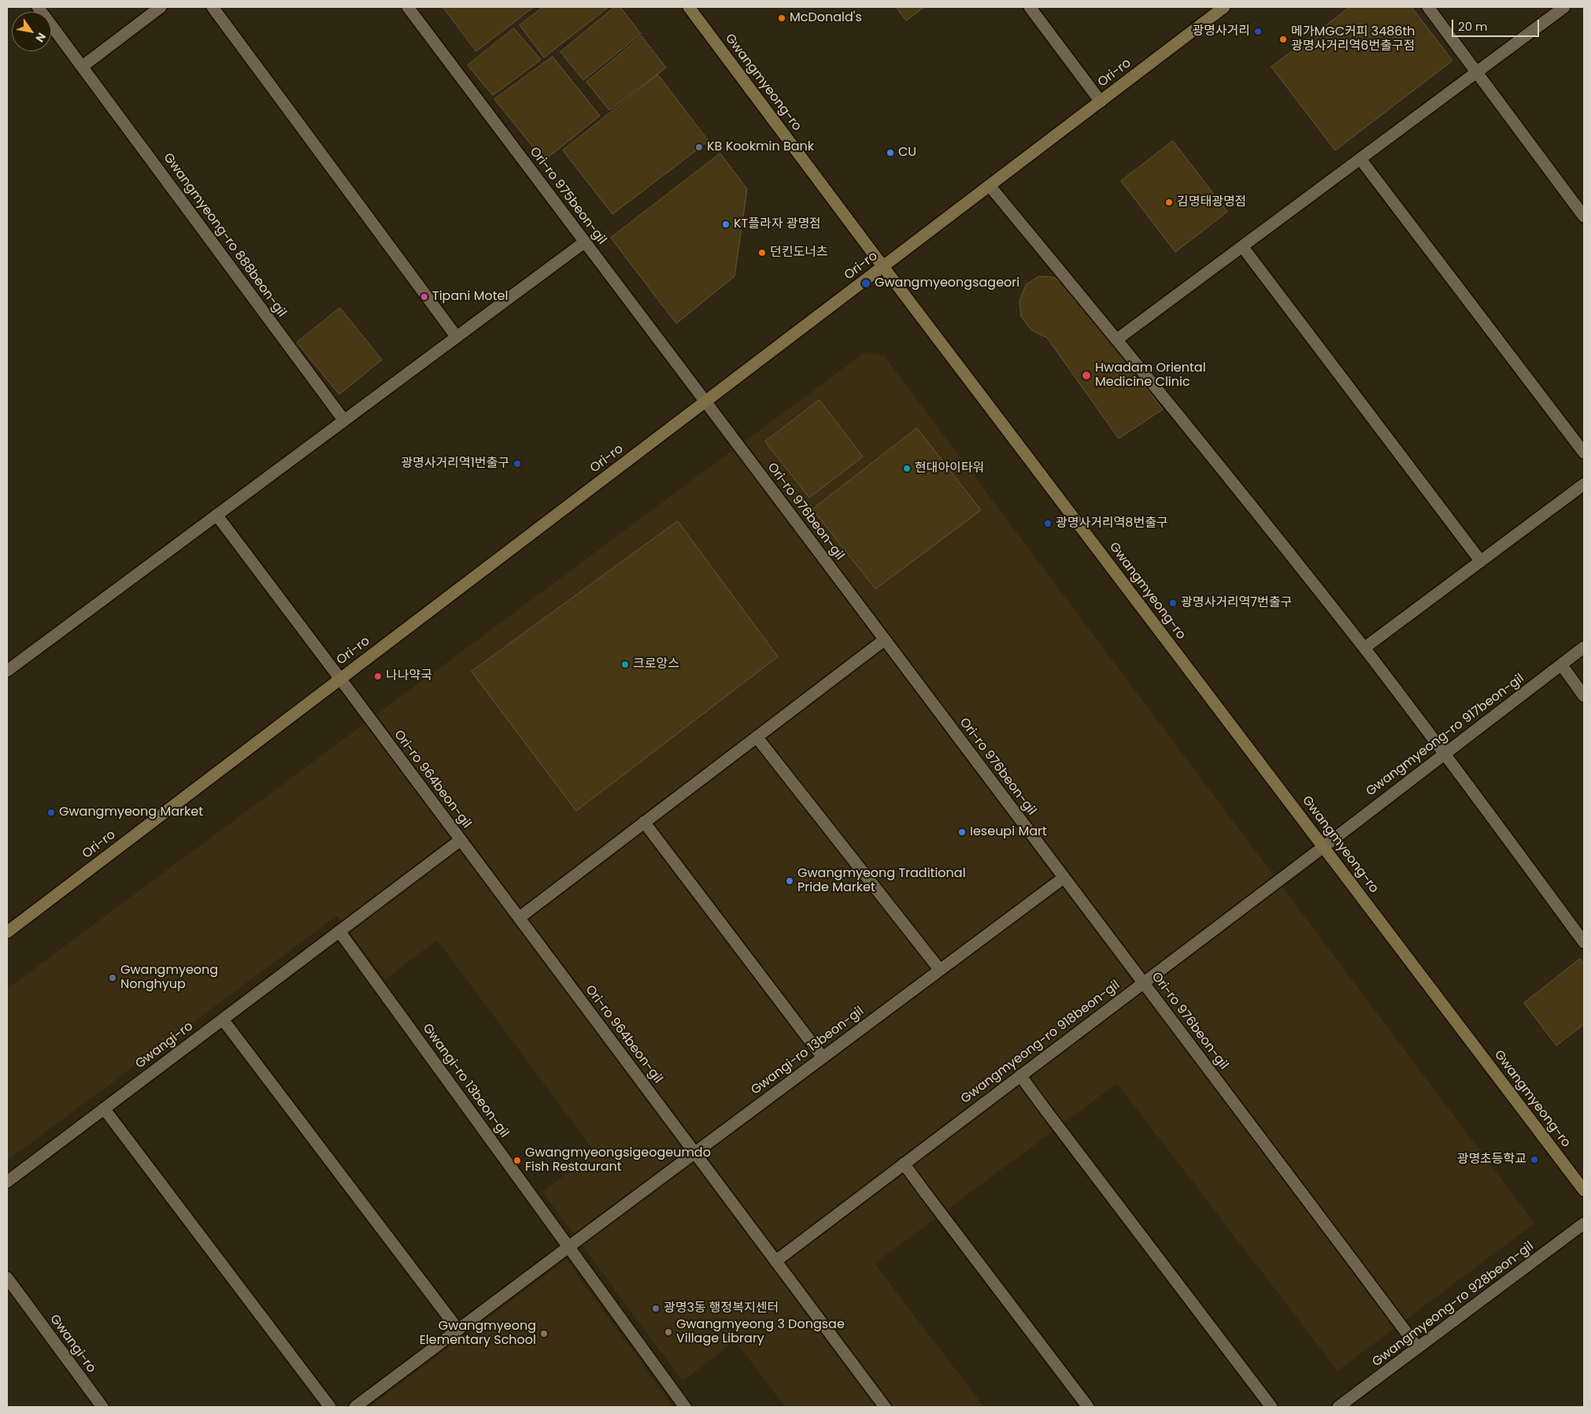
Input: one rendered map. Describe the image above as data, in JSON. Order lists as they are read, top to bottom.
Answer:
{
  "streets": {
    "main road": ["Ori-ro", "Gwangmyeong-ro"],
    "street": [
      "Ori-ro 975beon-gil",
      "Gwangmyeong-ro 888beon-gil",
      "Ori-ro 976beon-gil",
      "Gwangmyeong-ro 917beon-gil",
      "Ori-ro 964beon-gil",
      "Gwangmyeong-ro 918beon-gil",
      "Gwangi-ro",
      "Gwangi-ro 13beon-gil",
      "Gwangmyeong-ro 928beon-gil"
    ]
  },
  "crossings": [
    ["Ori-ro", "Gwangmyeong-ro"],
    ["Ori-ro", "Ori-ro 975beon-gil"],
    ["Ori-ro", "Ori-ro 976beon-gil"],
    ["Ori-ro", "Ori-ro 964beon-gil"],
    ["Gwangmyeong-ro", "Gwangmyeong-ro 917beon-gil"],
    ["Gwangmyeong-ro", "Gwangmyeong-ro 918beon-gil"],
    ["Ori-ro 975beon-gil", "Ori-ro 976beon-gil"],
    ["Ori-ro 976beon-gil", "Gwangmyeong-ro 918beon-gil"],
    ["Ori-ro 976beon-gil", "Gwangi-ro 13beon-gil"],
    ["Ori-ro 976beon-gil", "Gwangmyeong-ro 928beon-gil"],
    ["Gwangmyeong-ro 917beon-gil", "Gwangmyeong-ro 918beon-gil"],
    ["Ori-ro 964beon-gil", "Gwangmyeong-ro 918beon-gil"],
    ["Ori-ro 964beon-gil", "Gwangi-ro"],
    ["Ori-ro 964beon-gil", "Gwangi-ro 13beon-gil"],
    ["Gwangi-ro", "Gwangi-ro 13beon-gil"]
  ],
  "places": [
    "McDonald's",
    "광명사거리",
    "메가MGC커피 3486th 광명사거리역6번출구점",
    "KB Kookmin Bank",
    "CU",
    "김명태광명점",
    "KT플라자 광명점",
    "던킨도너츠",
    "Gwangmyeongsageori",
    "Tipani Motel",
    "Hwadam Oriental Medicine Clinic",
    "광명사거리역1번출구",
    "현대아이타워",
    "광명사거리역8번출구",
    "광명사거리역7번출구",
    "크로앙스",
    "나나약국",
    "Gwangmyeong Market",
    "Ieseupi Mart",
    "Gwangmyeong Traditional Pride Market",
    "Gwangmyeong Nonghyup",
    "광명초등학교",
    "Gwangmyeongsigeogeumdo Fish Restaurant",
    "광명3동 행정복지센터",
    "Gwangmyeong 3 Dongsae Village Library",
    "Gwangmyeong Elementary School"
  ],
  "scale_bar": "20 m",
  "north": "bottom right"
}
